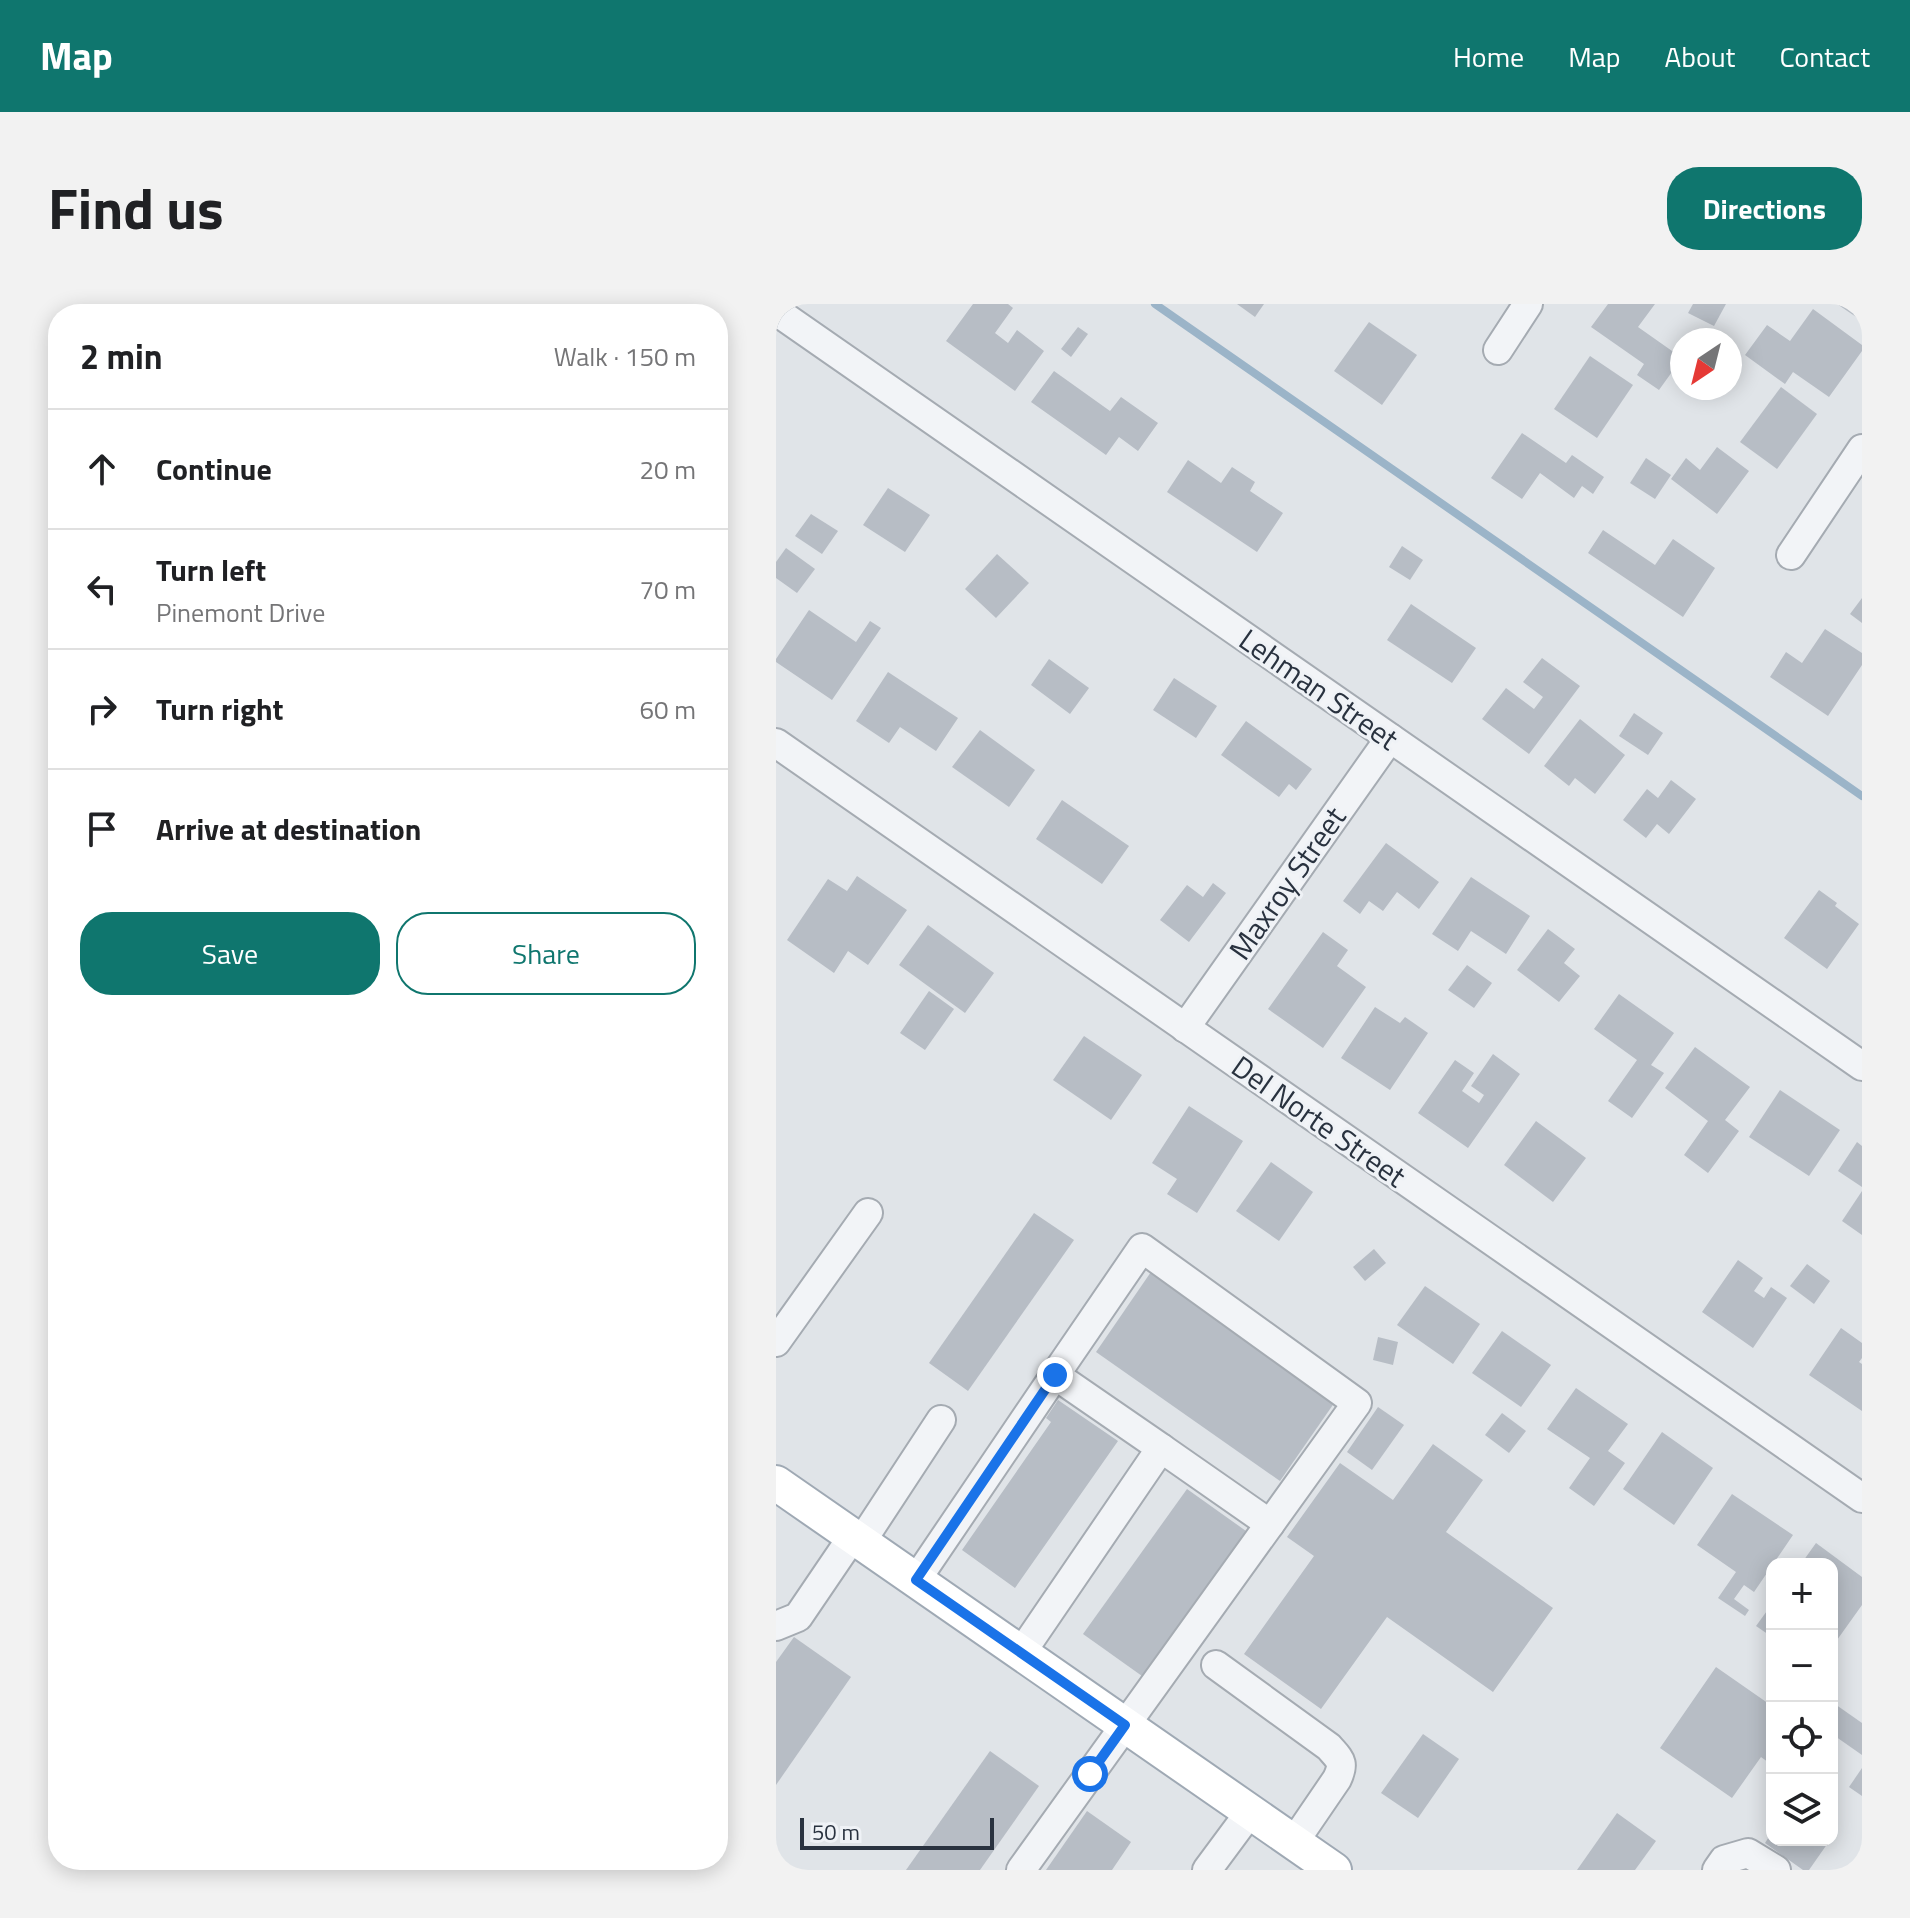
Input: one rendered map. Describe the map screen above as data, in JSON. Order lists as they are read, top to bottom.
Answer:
{
  "streets": {
    "street": ["Lehman Street", "Maxroy Street", "Del Norte Street"]
  },
  "crossings": [
    ["Lehman Street", "Maxroy Street"],
    ["Maxroy Street", "Del Norte Street"]
  ],
  "scale_bar": "50 m",
  "north": "bottom left",
  "page": {
    "header": "Map",
    "nav": [
      "Home",
      "Map",
      "About",
      "Contact"
    ],
    "title": "Find us",
    "buttons": [
      "Directions",
      ["Save", "Share"]
    ],
    "heading": ["2 min", "Walk · 150 m"],
    "list": [
      ["Continue", "20 m"],
      ["Turn left", "Pinemont Drive", "70 m"],
      ["Turn right", "60 m"],
      "Arrive at destination"
    ],
    "map_buttons": ["+", "−"],
    "scale": "50 m"
  }
}
